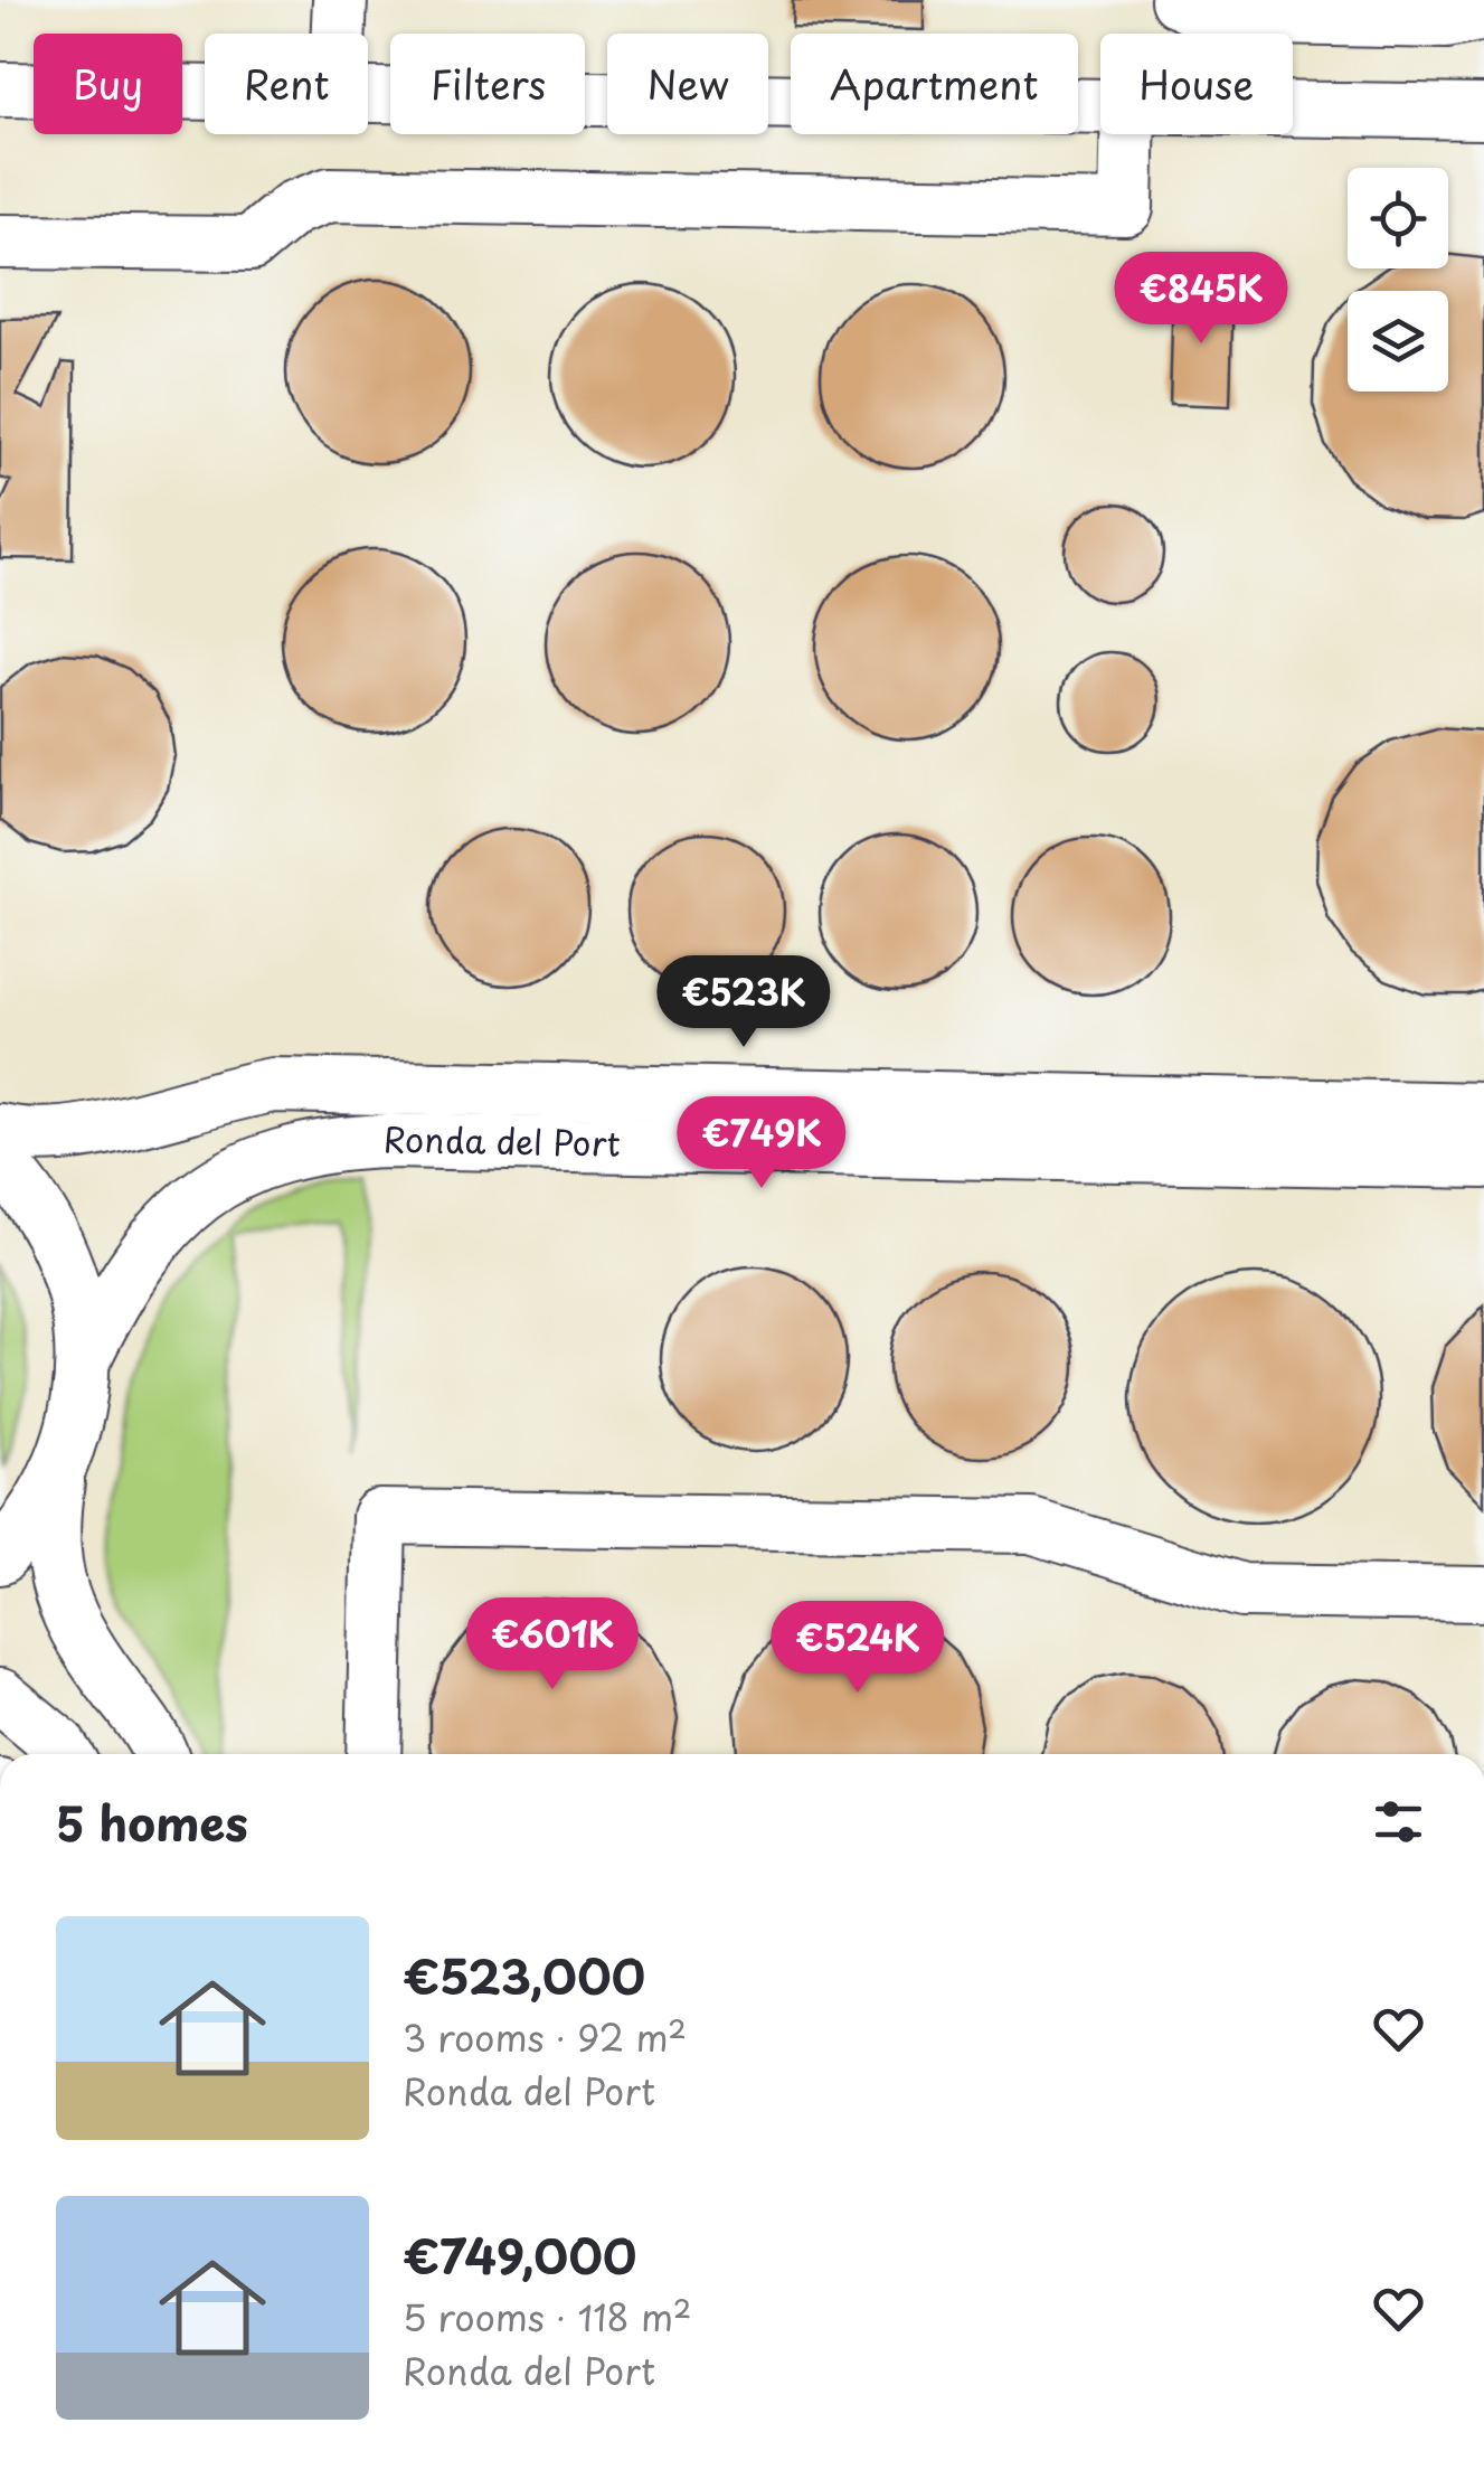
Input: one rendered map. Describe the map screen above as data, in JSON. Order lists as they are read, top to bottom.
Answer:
{
  "streets": {
    "street": ["Ronda del Port"]
  },
  "page": {
    "chip": [
      "Buy",
      "Rent",
      "Filters",
      "New",
      "Apartment",
      "House"
    ],
    "price": [
      "€845K",
      "€523K",
      "€749K",
      "€601K",
      "€524K"
    ],
    "heading": "5 homes",
    "list": [
      {
        "name": "€523,000",
        "note": "3 rooms · 92 m² · Ronda del Port"
      },
      {
        "name": "€749,000",
        "note": "5 rooms · 118 m² · Ronda del Port"
      }
    ]
  }
}
